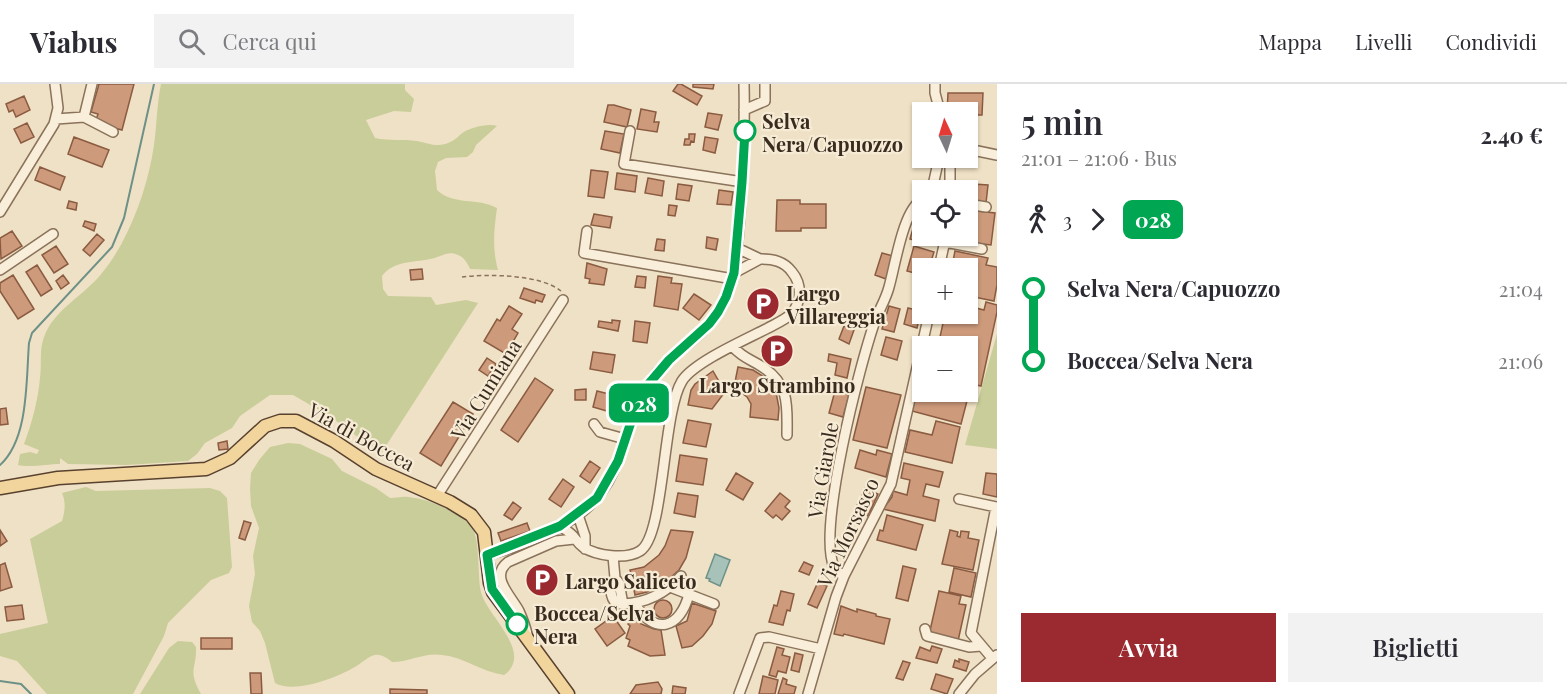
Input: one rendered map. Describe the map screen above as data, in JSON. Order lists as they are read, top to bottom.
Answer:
{
  "streets": {
    "main road": ["Via di Boccea"],
    "street": ["Via Cumiana", "Via Giarole", "Via Morsasco"]
  },
  "crossings": [
    ["Via Cumiana", "Via di Boccea"],
    ["Via Giarole", "Via Morsasco"]
  ],
  "places": {
    "other": ["Selva Nera/Capuozzo", "Boccea/Selva Nera"],
    "parking": ["Largo Villareggia", "Largo Strambino", "Largo Saliceto"]
  },
  "lines": ["bus line 028"],
  "north": "top",
  "page": {
    "header": "Viabus",
    "search": "Cerca qui",
    "nav": ["Mappa", "Livelli", "Condividi"],
    "on_map": "028",
    "heading": ["5 min", "21:01 – 21:06 · Bus", "2.40 €"],
    "map_buttons": ["+", "−"],
    "legs": ["3", "028"],
    "list": [
      {
        "name": "Selva Nera/Capuozzo",
        "value": "21:04"
      },
      {
        "name": "Boccea/Selva Nera",
        "value": "21:06"
      }
    ],
    "buttons": ["Avvia", "Biglietti"]
  }
}
